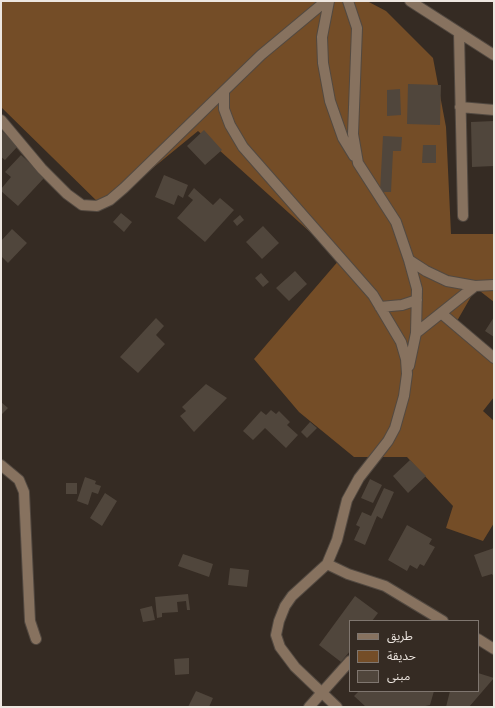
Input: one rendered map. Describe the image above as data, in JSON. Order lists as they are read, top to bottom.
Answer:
{
  "legend": ["طريق", "حديقة", "مبنى"]
}
